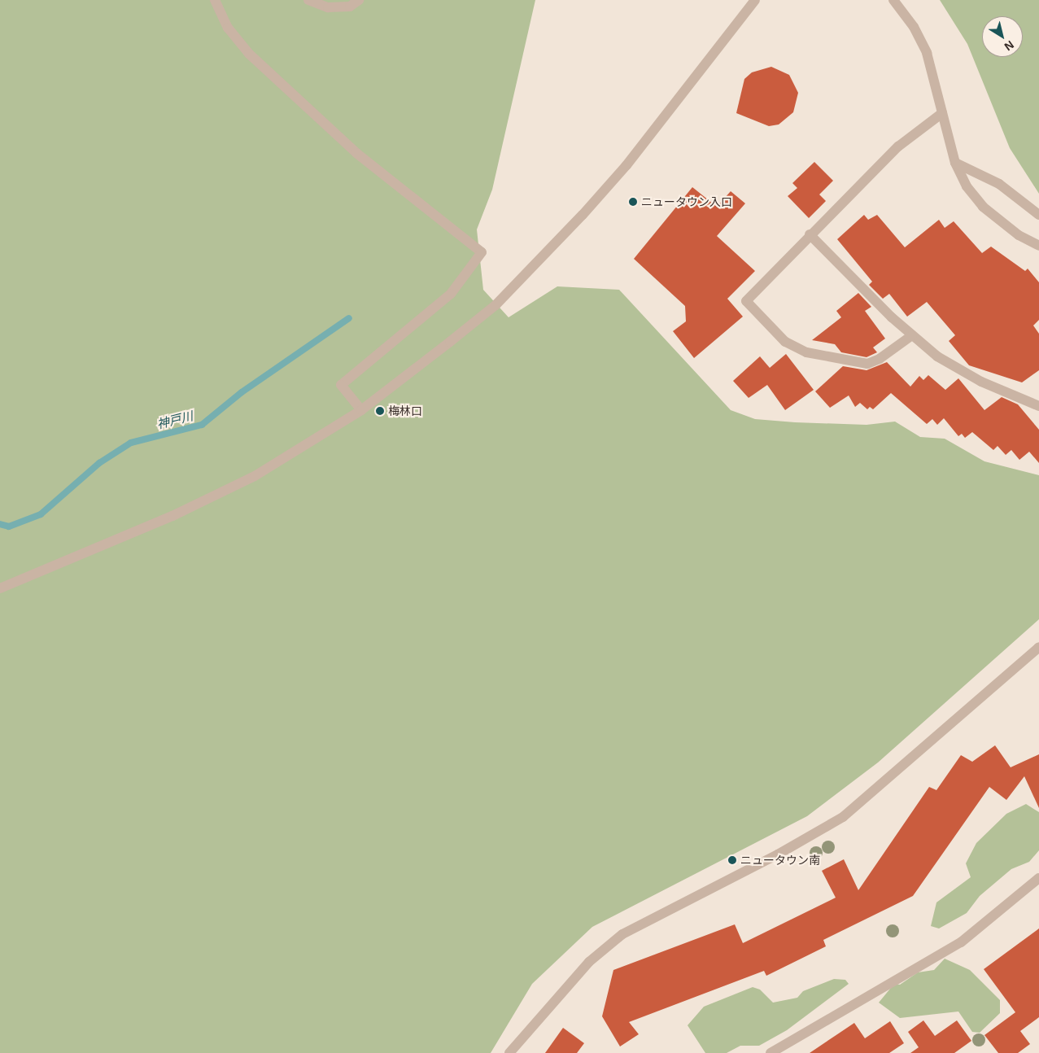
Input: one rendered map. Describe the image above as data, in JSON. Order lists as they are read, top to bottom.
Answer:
{
  "water": ["神戸川"],
  "places": ["ニュータウン入口", "梅林口", "ニュータウン南"],
  "north": "bottom right"
}
